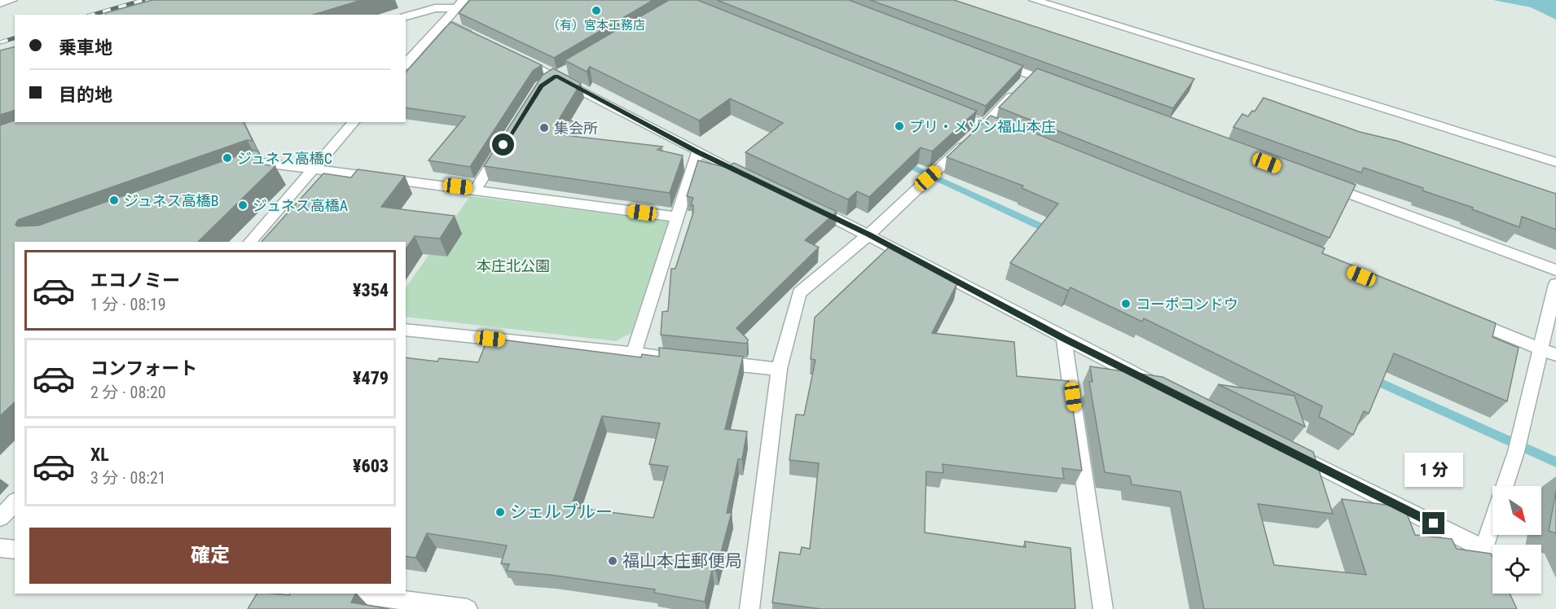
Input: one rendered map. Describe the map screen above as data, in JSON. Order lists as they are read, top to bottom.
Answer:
{
  "parks": ["本庄北公園"],
  "places": [
    "（有）宮本工務店",
    "プリ・メゾン福山本庄",
    "集会所",
    "ジュネス高橋C",
    "ジュネス高橋B",
    "ジュネス高橋A",
    "コーポコンドウ",
    "シェルブルー",
    "福山本庄郵便局"
  ],
  "north": "bottom right",
  "page": {
    "banner": ["乗車地", "目的地"],
    "list": [
      {
        "name": "エコノミー",
        "note": "1 分 · 08:19",
        "value": "¥354"
      },
      {
        "name": "コンフォート",
        "note": "2 分 · 08:20",
        "value": "¥479"
      },
      {
        "name": "XL",
        "note": "3 分 · 08:21",
        "value": "¥603"
      }
    ],
    "bubble": "1 分",
    "buttons": "確定"
  }
}
